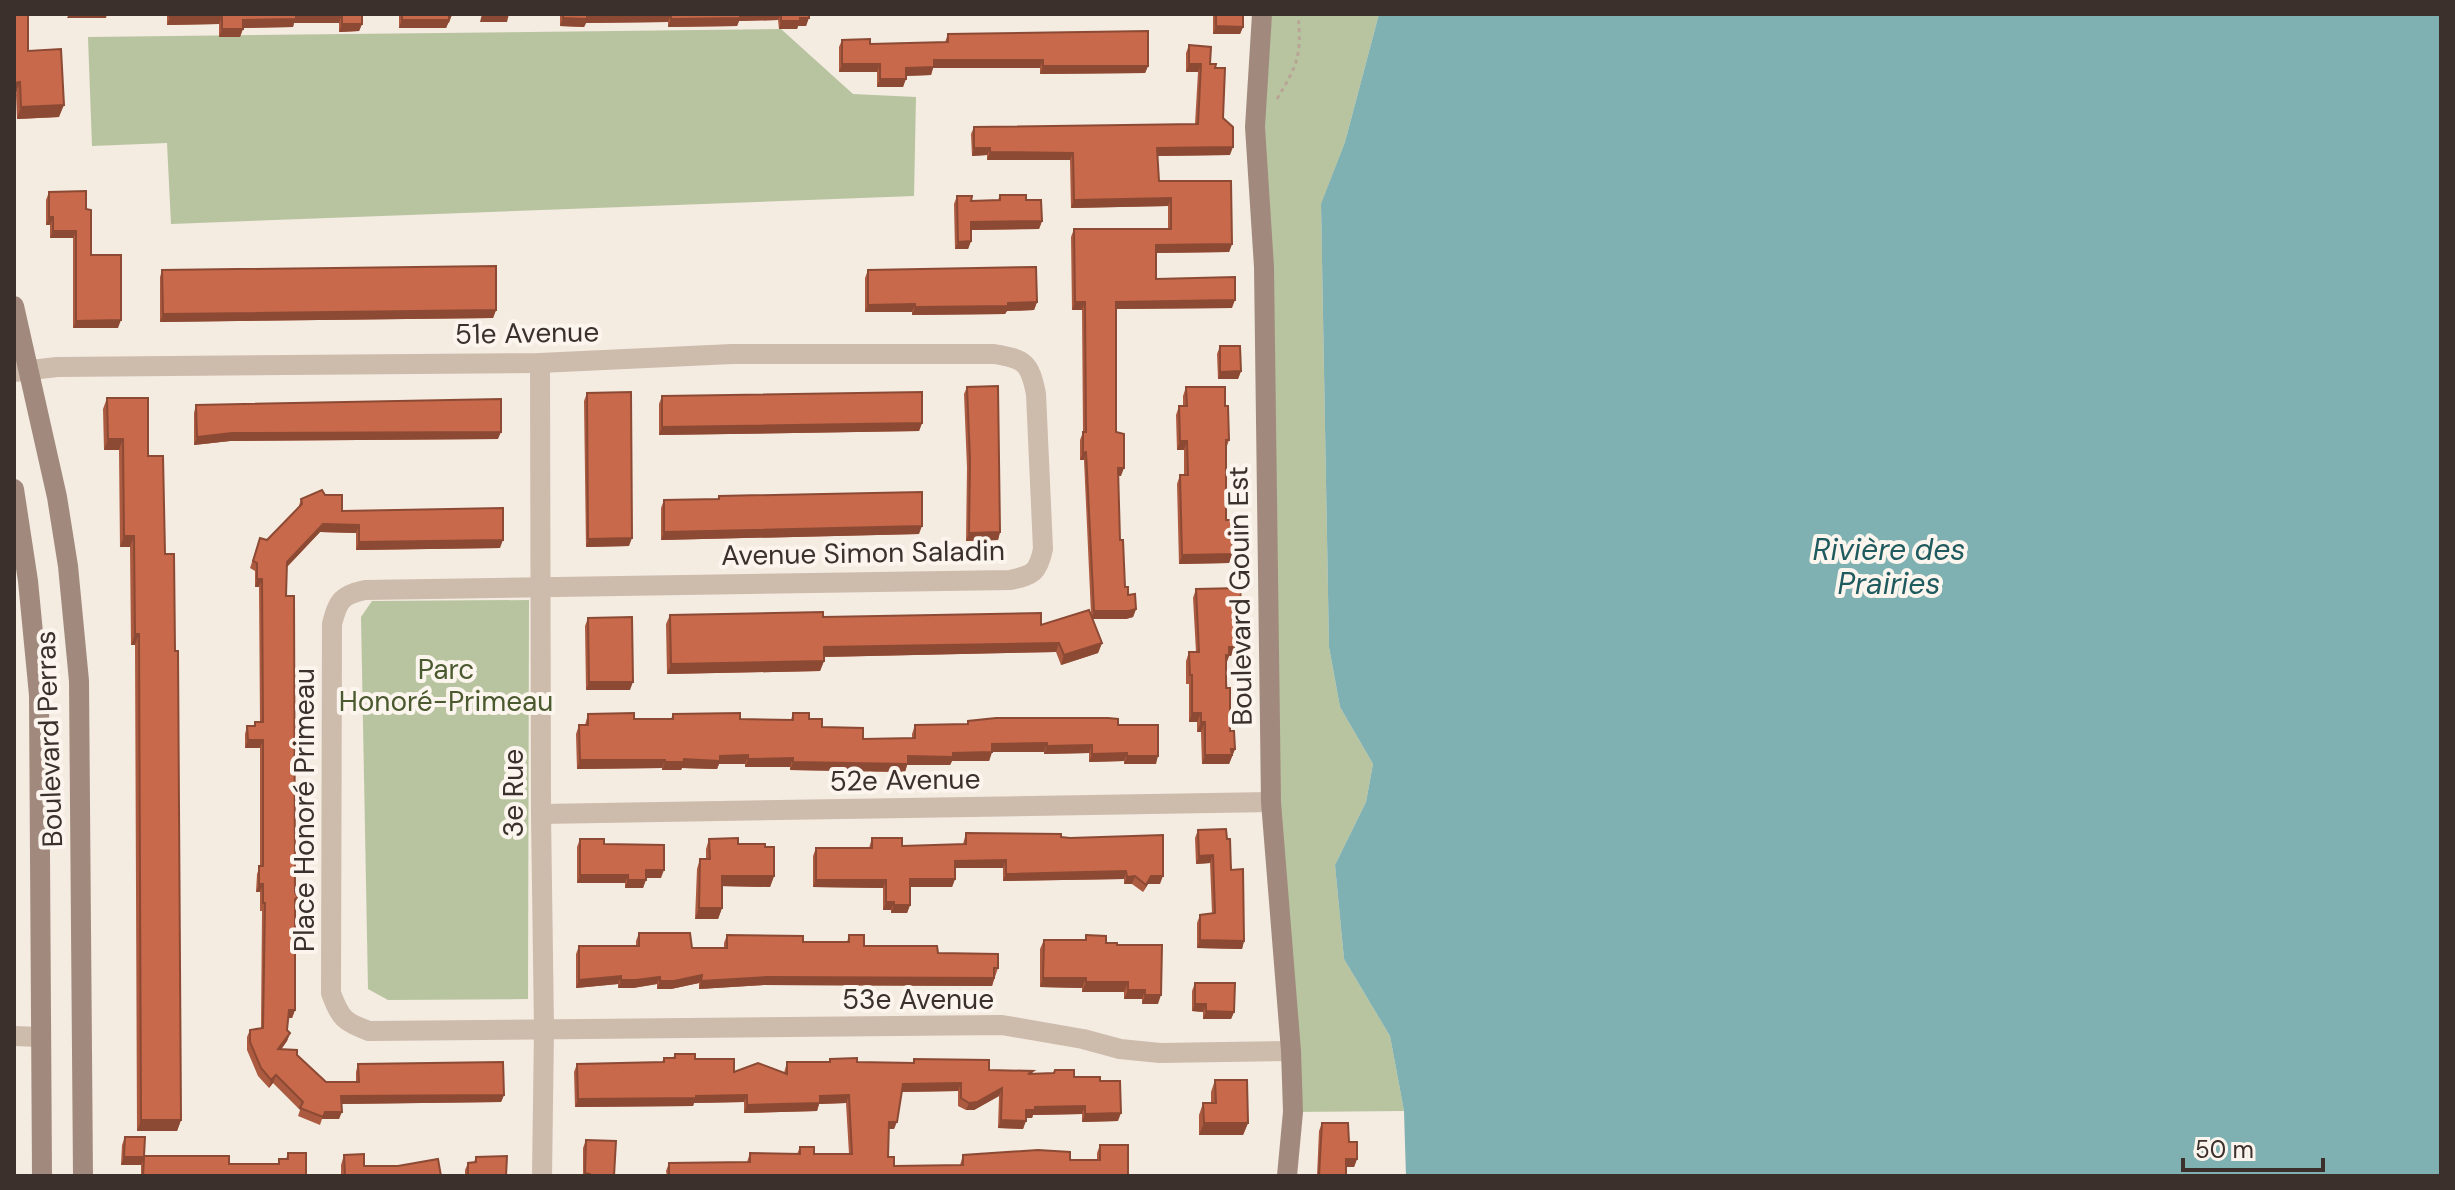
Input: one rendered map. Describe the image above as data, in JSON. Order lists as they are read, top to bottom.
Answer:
{
  "streets": {
    "main road": ["Boulevard Gouin Est", "Boulevard Perras"],
    "street": [
      "51e Avenue",
      "Avenue Simon Saladin",
      "52e Avenue",
      "3e Rue",
      "Place Honoré Primeau",
      "53e Avenue"
    ]
  },
  "crossings": [
    ["51e Avenue", "Avenue Simon Saladin"],
    ["51e Avenue", "Boulevard Perras"],
    ["51e Avenue", "3e Rue"],
    ["Avenue Simon Saladin", "3e Rue"],
    ["Avenue Simon Saladin", "Place Honoré Primeau"],
    ["Boulevard Gouin Est", "52e Avenue"],
    ["Boulevard Gouin Est", "53e Avenue"],
    ["52e Avenue", "3e Rue"],
    ["3e Rue", "Place Honoré Primeau"],
    ["3e Rue", "53e Avenue"],
    ["Place Honoré Primeau", "53e Avenue"]
  ],
  "water": ["Rivière des Prairies"],
  "parks": ["Parc Honoré-Primeau"],
  "scale_bar": "50 m"
}
